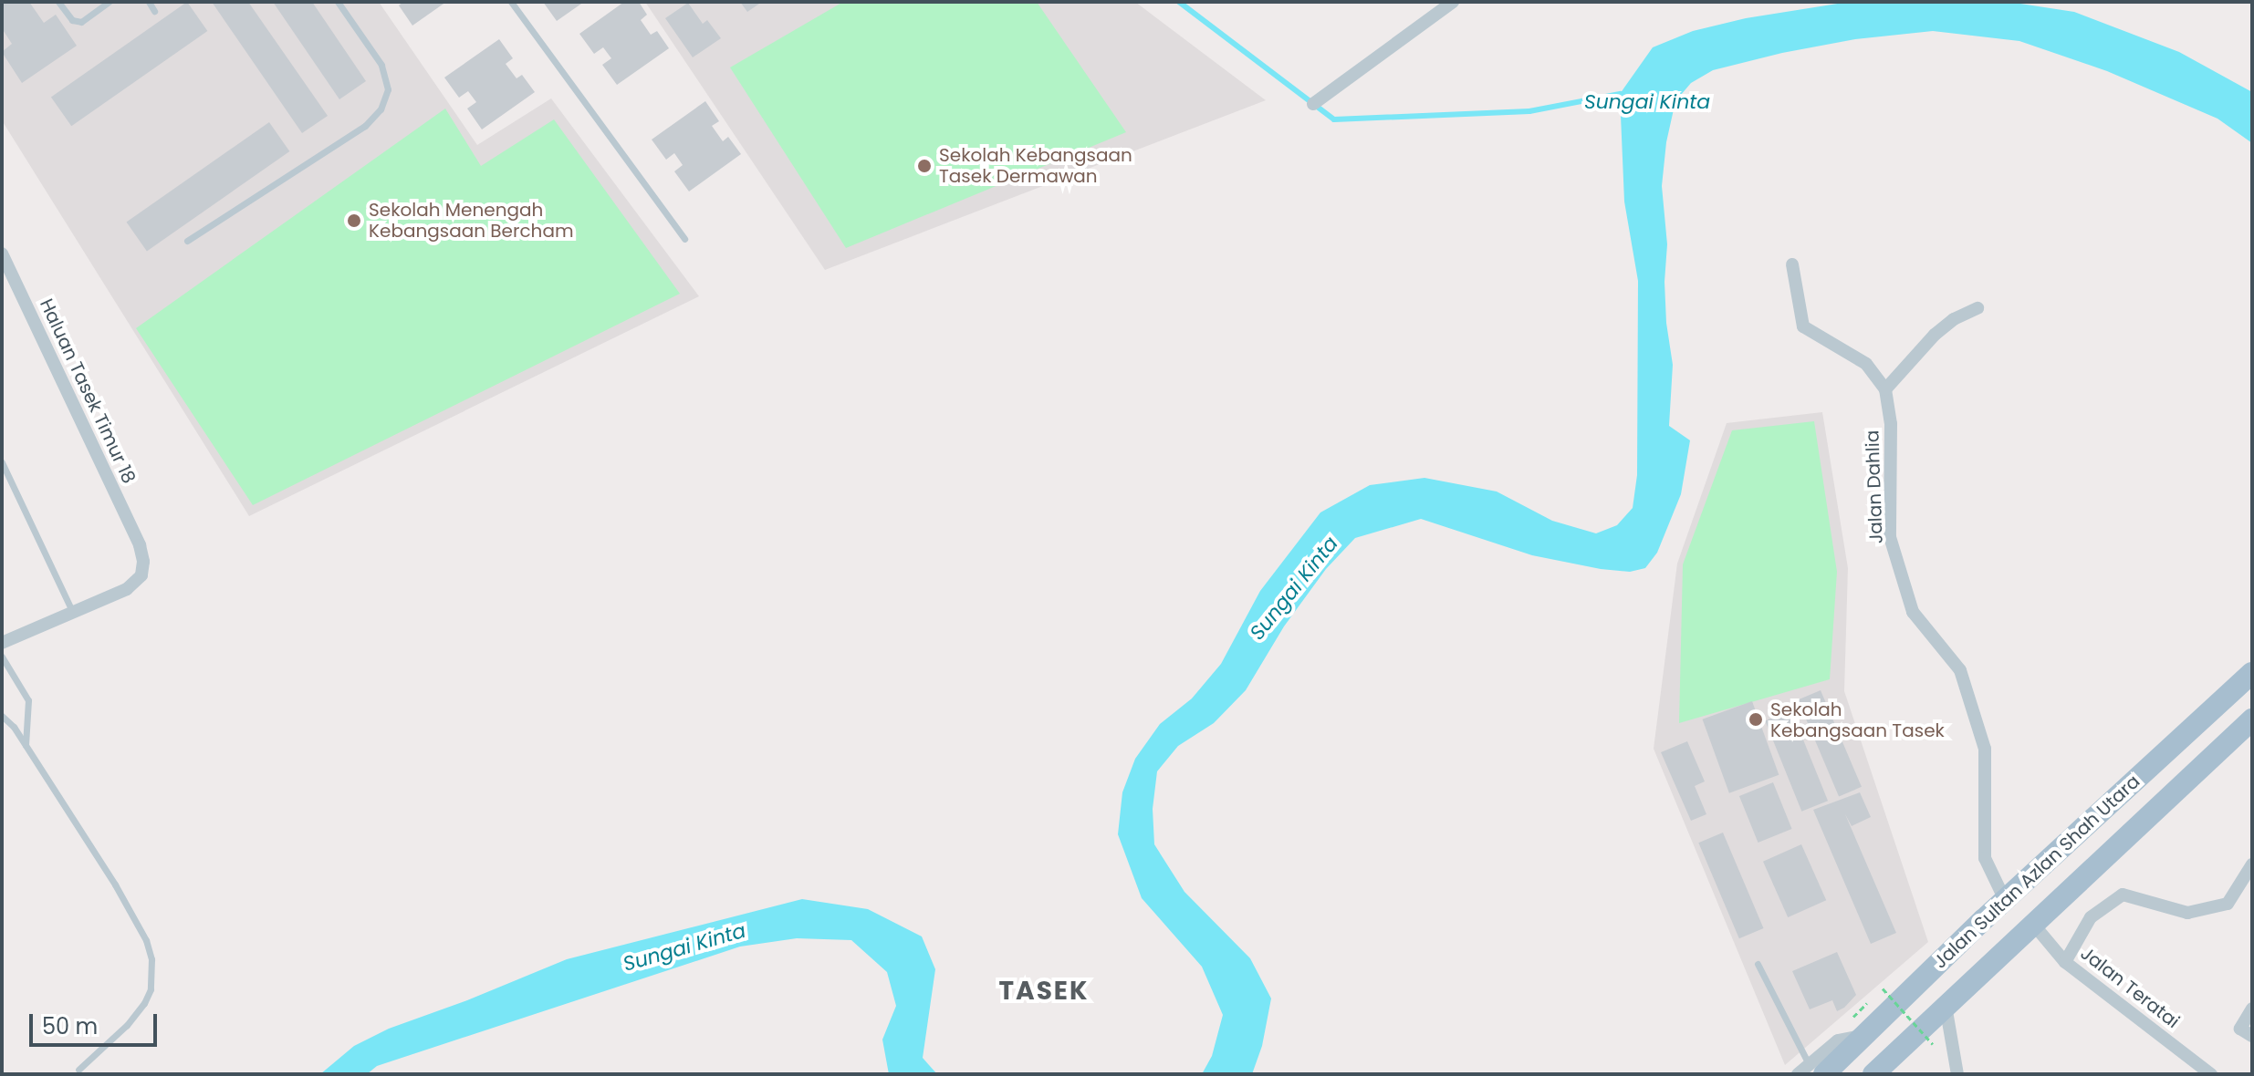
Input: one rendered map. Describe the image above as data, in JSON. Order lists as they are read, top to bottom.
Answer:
{
  "streets": {
    "main road": ["Jalan Sultan Azlan Shah Utara"],
    "street": ["Haluan Tasek Timur 18", "Jalan Dahlia", "Jalan Teratai"]
  },
  "crossings": [
    ["Jalan Dahlia", "Jalan Sultan Azlan Shah Utara"],
    ["Jalan Sultan Azlan Shah Utara", "Jalan Teratai"]
  ],
  "districts": ["TASEK"],
  "water": ["Sungai Kinta"],
  "places": ["Sekolah Kebangsaan Tasek Dermawan", "Sekolah Menengah Kebangsaan Bercham", "Sekolah Kebangsaan Tasek"],
  "scale_bar": "50 m"
}
